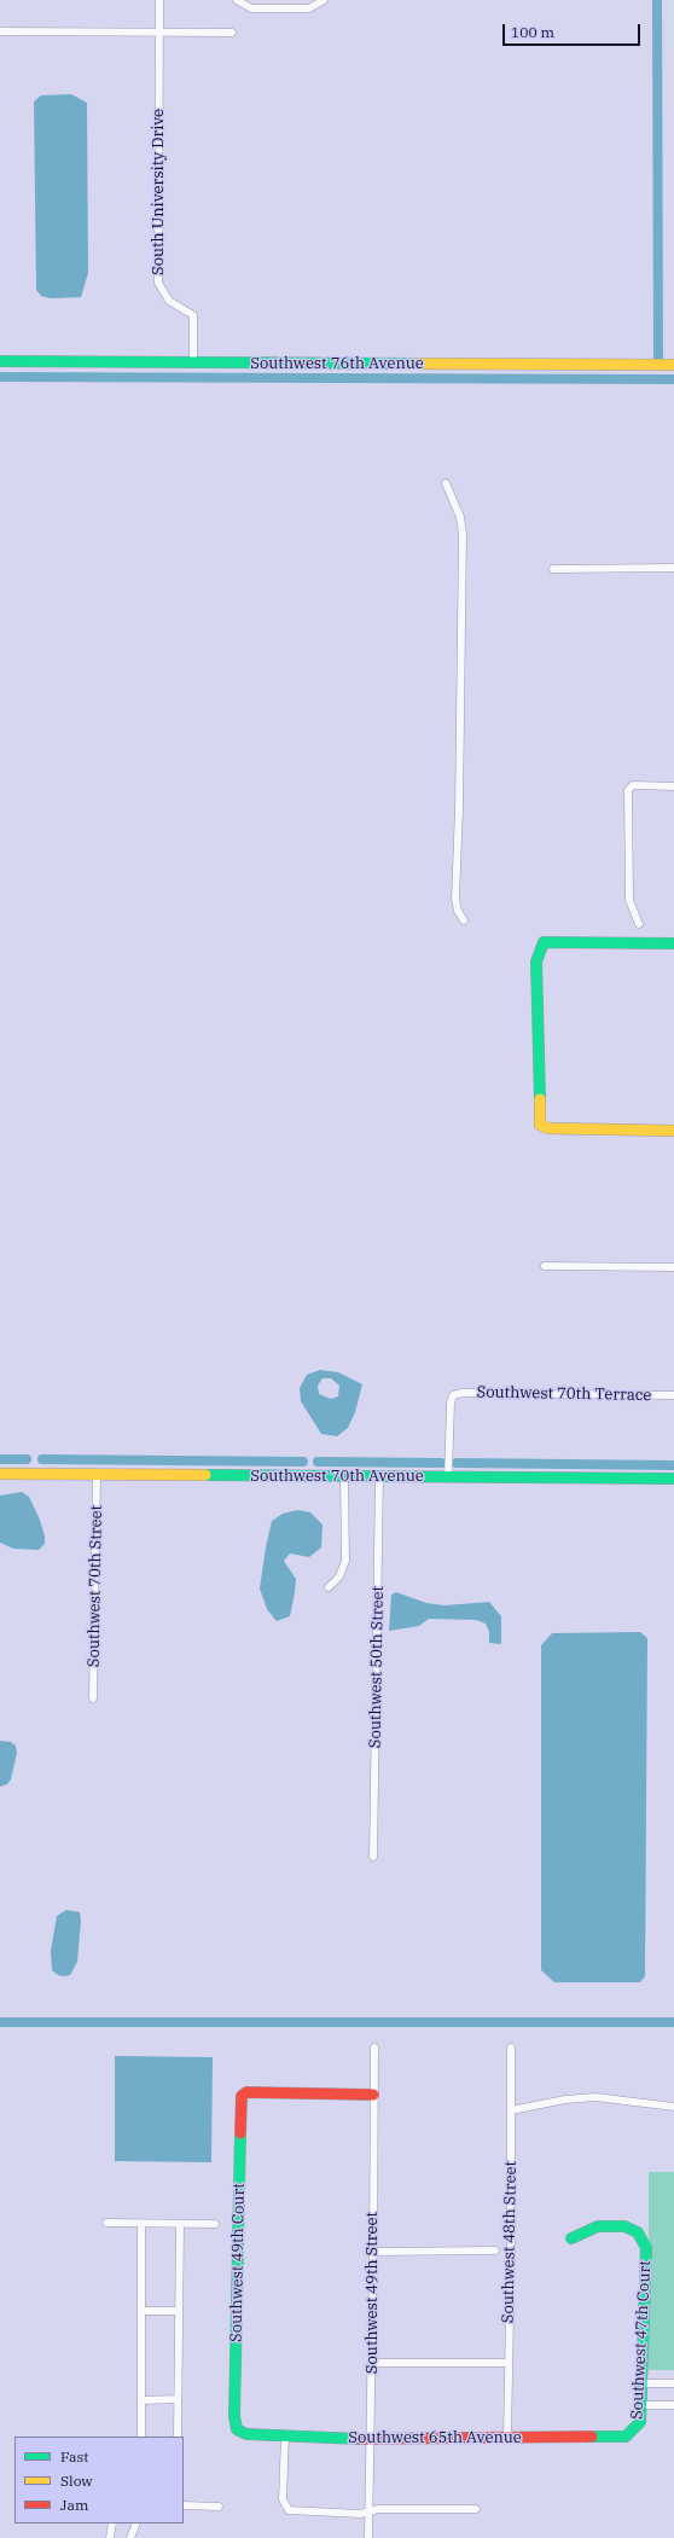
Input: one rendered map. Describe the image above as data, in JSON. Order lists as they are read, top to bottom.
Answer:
{
  "streets": {
    "street": [
      "South University Drive",
      "Southwest 76th Avenue",
      "Southwest 70th Terrace",
      "Southwest 70th Avenue",
      "Southwest 70th Street",
      "Southwest 50th Street",
      "Southwest 48th Street",
      "Southwest 49th Court",
      "Southwest 49th Street",
      "Southwest 47th Court",
      "Southwest 65th Avenue"
    ]
  },
  "crossings": [
    ["South University Drive", "Southwest 76th Avenue"],
    ["Southwest 70th Terrace", "Southwest 70th Avenue"],
    ["Southwest 70th Avenue", "Southwest 70th Street"],
    ["Southwest 70th Avenue", "Southwest 50th Street"],
    ["Southwest 48th Street", "Southwest 65th Avenue"],
    ["Southwest 49th Court", "Southwest 49th Street"],
    ["Southwest 49th Court", "Southwest 65th Avenue"],
    ["Southwest 49th Street", "Southwest 65th Avenue"],
    ["Southwest 47th Court", "Southwest 65th Avenue"]
  ],
  "legend": ["Fast", "Slow", "Jam"],
  "scale_bar": "100 m"
}
